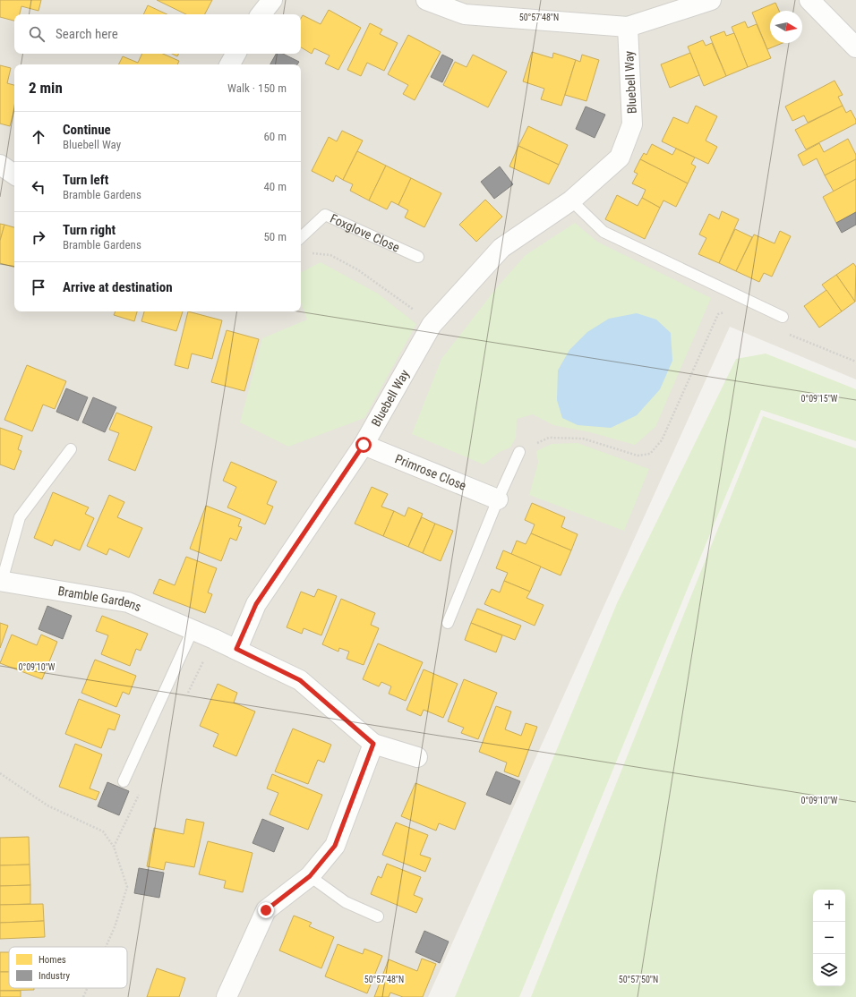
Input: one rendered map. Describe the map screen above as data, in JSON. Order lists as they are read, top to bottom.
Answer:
{
  "streets": {
    "street": ["Bluebell Way", "Primrose Close", "Bramble Gardens"],
    "lane": ["Foxglove Close"]
  },
  "crossings": [
    ["Bluebell Way", "Primrose Close"],
    ["Bluebell Way", "Bramble Gardens"]
  ],
  "legend": ["Homes", "Industry"],
  "north": "right",
  "page": {
    "search": "Search here",
    "heading": ["2 min", "Walk · 150 m"],
    "list": [
      ["Continue", "Bluebell Way", "60 m"],
      ["Turn left", "Bramble Gardens", "40 m"],
      ["Turn right", "Bramble Gardens", "50 m"],
      "Arrive at destination"
    ],
    "map_buttons": ["+", "−"]
  },
  "coordinates": [
    "50°57'48\"N",
    "0°09'15\"W",
    "0°09'10\"W",
    "50°57'50\"N"
  ]
}
